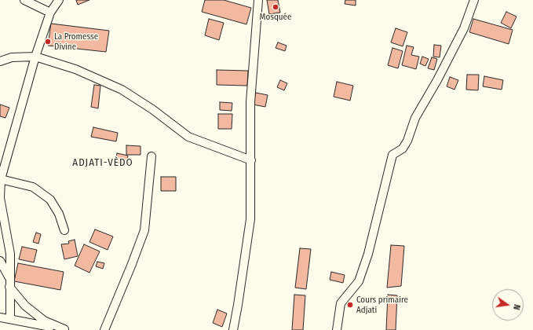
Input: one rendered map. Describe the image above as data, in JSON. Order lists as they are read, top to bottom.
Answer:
{
  "districts": ["ADJATI-VÈDO"],
  "places": ["Mosquée", "La Promesse Divine", "Cours primaire Adjati"],
  "north": "right"
}
